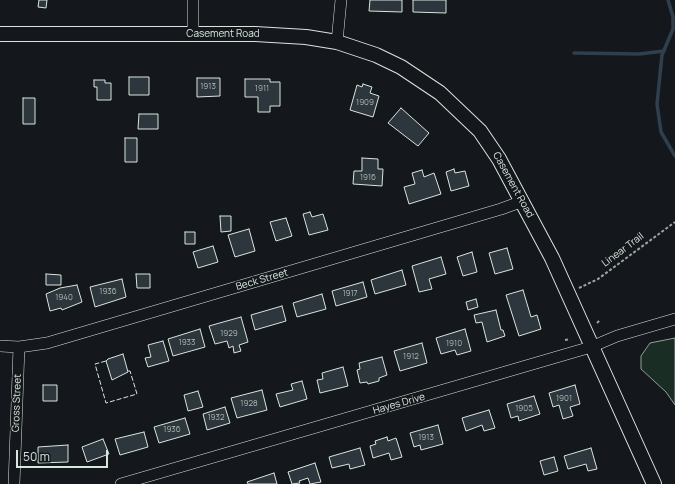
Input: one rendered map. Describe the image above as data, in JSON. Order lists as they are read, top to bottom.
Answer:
{
  "streets": {
    "street": [
      "Casement Road",
      "Beck Street",
      "Gross Street",
      "Hayes Drive"
    ],
    "path": ["Linear Trail"]
  },
  "crossings": [
    ["Casement Road", "Beck Street"],
    ["Casement Road", "Hayes Drive"],
    ["Beck Street", "Gross Street"]
  ],
  "house_numbers": [
    "1913",
    "1911",
    "1909",
    "1916",
    "1936",
    "1917",
    "1940",
    "1929",
    "1933",
    "1910",
    "1912",
    "1901",
    "1928",
    "1905",
    "1932",
    "1936",
    "1913"
  ],
  "scale_bar": "50 m"
}
